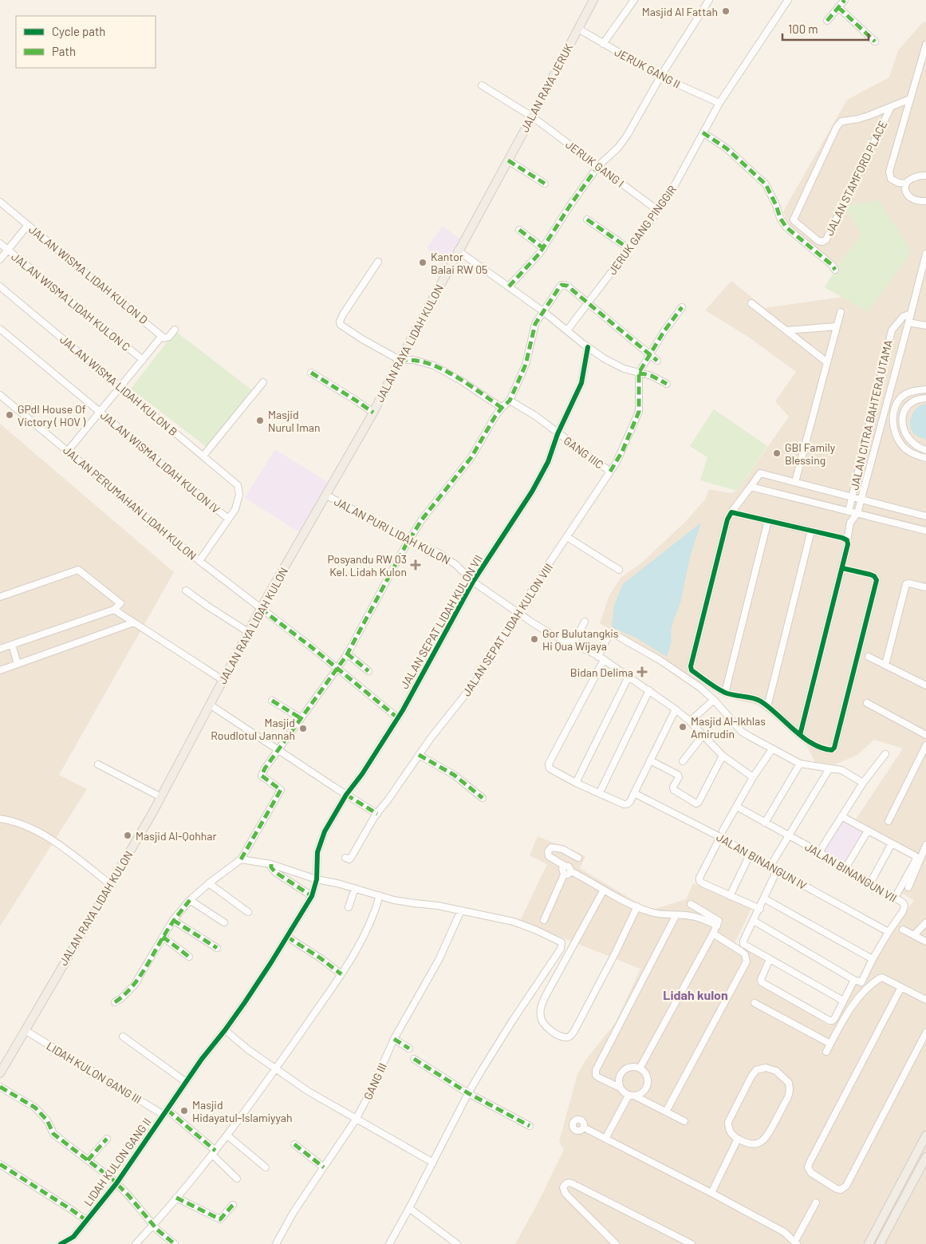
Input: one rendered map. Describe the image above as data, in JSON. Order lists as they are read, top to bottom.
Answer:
{
  "streets": {
    "main road": ["JALAN RAYA JERUK", "JALAN RAYA LIDAH KULON"],
    "street": [
      "JERUK GANG II",
      "JERUK GANG I",
      "JALAN STAMFORD PLACE",
      "JERUK GANG PINGGIR",
      "JALAN WISMA LIDAH KULON D",
      "JALAN WISMA LIDAH KULON C",
      "JALAN WISMA LIDAH KULON B",
      "JALAN CITRA BAHTERA UTAMA",
      "GANG IIIC",
      "JALAN WISMA LIDAH KULON IV",
      "JALAN PERUMAHAN LIDAH KULON",
      "JALAN PURI LIDAH KULON",
      "JALAN SEPAT LIDAH KULON VII",
      "JALAN SEPAT LIDAH KULON VIII",
      "JALAN BINANGUN IV",
      "JALAN BINANGUN VII",
      "LIDAH KULON GANG III",
      "GANG III",
      "LIDAH KULON GANG II"
    ]
  },
  "crossings": [
    ["JERUK GANG II", "JALAN RAYA JERUK"],
    ["JERUK GANG II", "JERUK GANG PINGGIR"],
    ["JALAN RAYA JERUK", "JERUK GANG I"],
    ["JALAN RAYA JERUK", "JALAN RAYA LIDAH KULON"],
    ["JERUK GANG I", "JERUK GANG PINGGIR"],
    ["JALAN RAYA LIDAH KULON", "JALAN PERUMAHAN LIDAH KULON"],
    ["JALAN RAYA LIDAH KULON", "JALAN PURI LIDAH KULON"],
    ["JALAN RAYA LIDAH KULON", "LIDAH KULON GANG III"],
    ["JALAN WISMA LIDAH KULON B", "JALAN WISMA LIDAH KULON IV"],
    ["GANG IIIC", "JALAN SEPAT LIDAH KULON VII"],
    ["GANG IIIC", "JALAN SEPAT LIDAH KULON VIII"],
    ["JALAN PERUMAHAN LIDAH KULON", "JALAN SEPAT LIDAH KULON VII"],
    ["JALAN PURI LIDAH KULON", "JALAN SEPAT LIDAH KULON VII"],
    ["JALAN PURI LIDAH KULON", "JALAN SEPAT LIDAH KULON VIII"],
    ["JALAN SEPAT LIDAH KULON VII", "LIDAH KULON GANG II"],
    ["JALAN BINANGUN IV", "JALAN BINANGUN VII"],
    ["LIDAH KULON GANG III", "LIDAH KULON GANG II"]
  ],
  "districts": ["Lidah kulon"],
  "places": {
    "other": [
      "Masjid Al Fattah",
      "Kantor Balai RW 05",
      "GPdI House Of Victory ( HOV )",
      "Masjid Nurul Iman",
      "GBI Family Blessing",
      "Gor Bulutangkis Hi Qua Wijaya",
      "Masjid Al-Ikhlas Amirudin",
      "Masjid Roudlotul Jannah",
      "Masjid Al-Qohhar",
      "Masjid Hidayatul-Islamiyyah"
    ],
    "health": ["Posyandu RW 03 Kel. Lidah Kulon", "Bidan Delima"]
  },
  "legend": ["Cycle path", "Path"],
  "scale_bar": "100 m"
}
